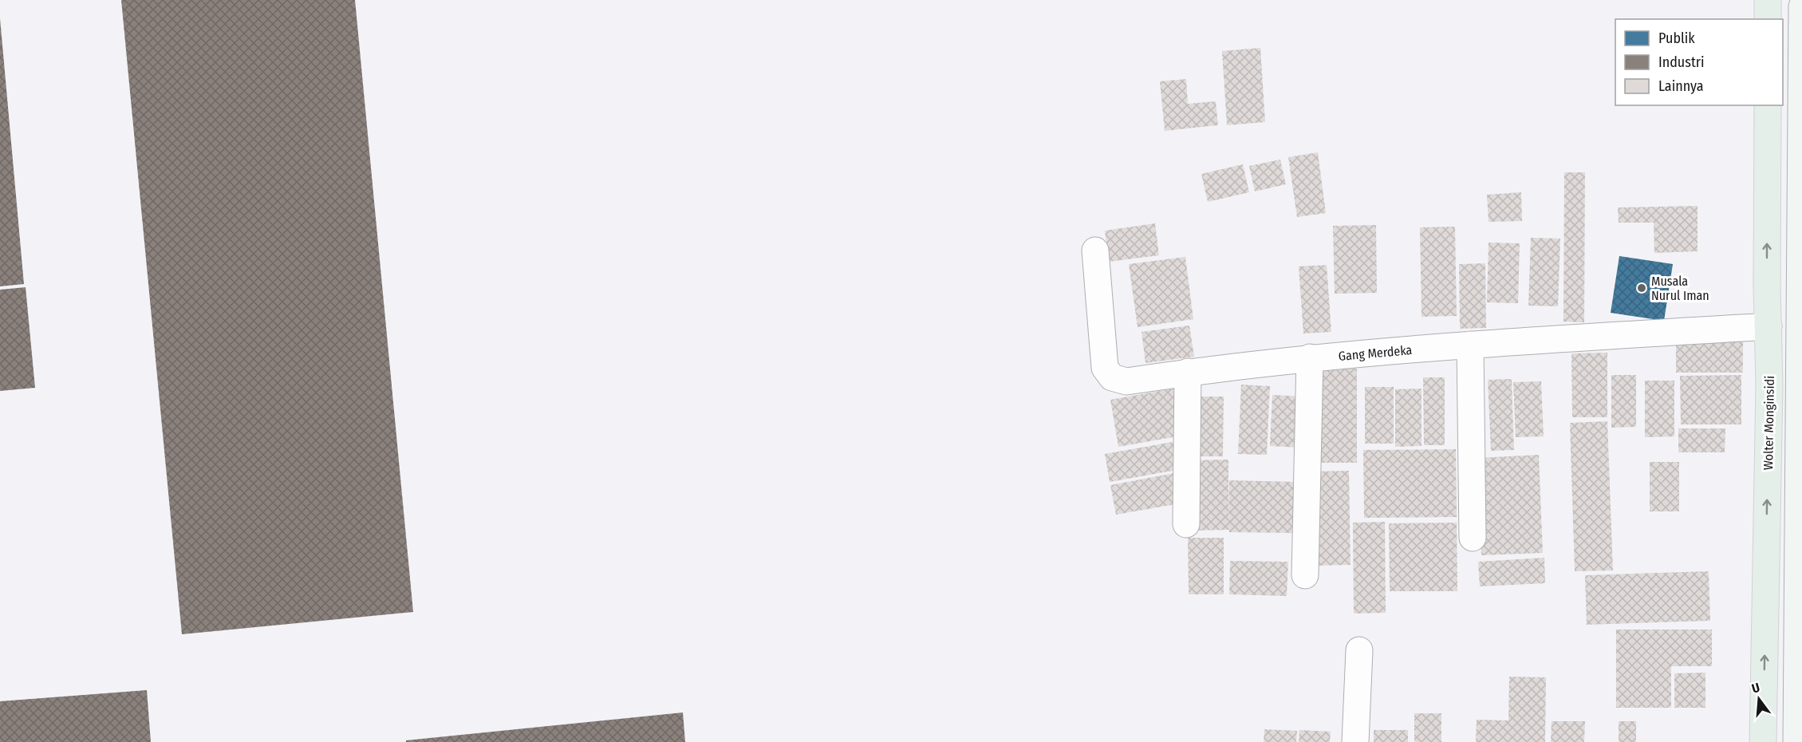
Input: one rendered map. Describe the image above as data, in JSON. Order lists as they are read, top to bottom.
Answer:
{
  "streets": {
    "main road": ["Wolter Monginsidi"],
    "street": ["Gang Merdeka"]
  },
  "crossings": [
    ["Gang Merdeka", "Wolter Monginsidi"]
  ],
  "places": ["Musala Nurul Iman"],
  "legend": ["Publik", "Industri", "Lainnya"],
  "north": "top"
}
